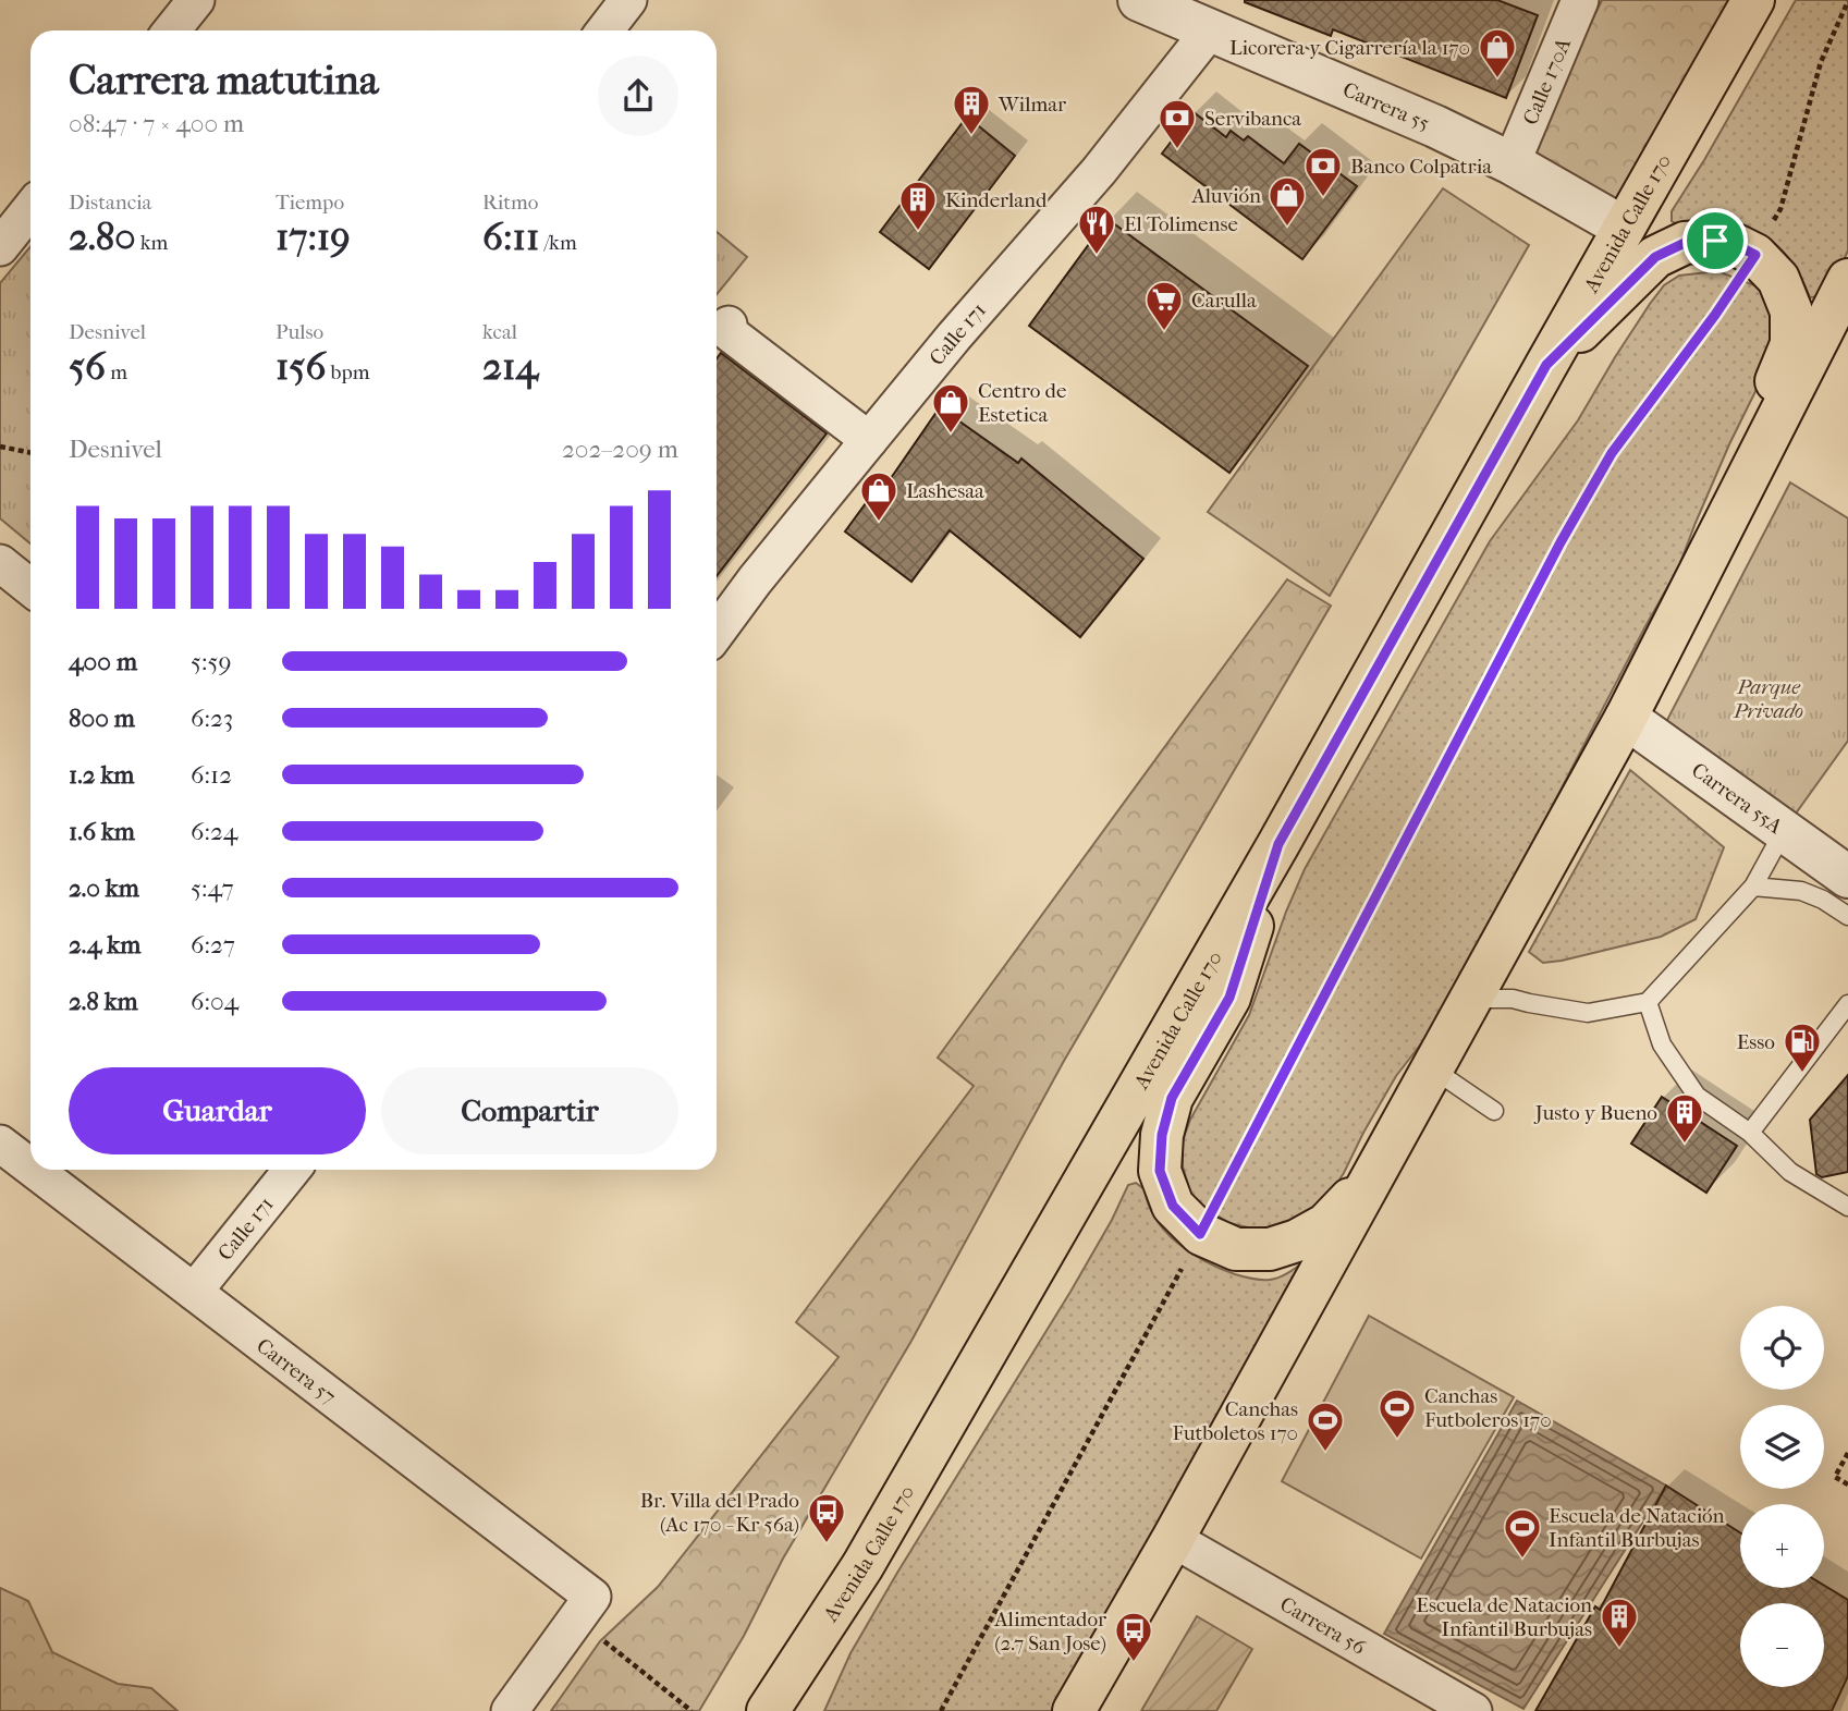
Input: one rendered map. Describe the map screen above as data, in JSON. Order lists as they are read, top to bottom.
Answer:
{
  "streets": {
    "main road": ["Avenida Calle 170"],
    "street": [
      "Calle 170A",
      "Carrera 55",
      "Calle 171",
      "Carrera 55A",
      "Carrera 57",
      "Carrera 56"
    ]
  },
  "crossings": [
    ["Calle 170A", "Carrera 55"],
    ["Carrera 55", "Avenida Calle 170"],
    ["Carrera 55", "Calle 171"],
    ["Calle 171", "Carrera 57"]
  ],
  "parks": ["Parque Privado"],
  "places": {
    "shop": [
      "Licorera y Cigarrería la 170",
      "Aluvión",
      "Centro de Estetica",
      "Lashesaa"
    ],
    "building": [
      "Wilmar",
      "Kinderland",
      "Justo y Bueno",
      "Escuela de Natacion Infantil Burbujas"
    ],
    "bank": ["Servibanca", "Banco Colpatria"],
    "restaurant": ["El Tolimense"],
    "supermarket": ["Carulla"],
    "fuel station": ["Esso"],
    "sports": ["Canchas Futboleros 170", "Canchas Futboletos 170", "Escuela de Natación Infantil Burbujas"],
    "bus stop": ["Br. Villa del Prado (Ac 170 - Kr 56a)", "Alimentador (2.7 San Jose)"]
  },
  "page": {
    "heading": ["Carrera matutina", "08:47 · 7 × 400 m"],
    "stats": [
      ["Distancia", "2.80 km"],
      ["Tiempo", "17:19"],
      ["Ritmo", "6:11 /km"],
      ["Desnivel", "56 m"],
      ["Pulso", "156 bpm"],
      ["kcal", "214"]
    ],
    "chart": ["Desnivel", "202–209 m"],
    "list": [
      {
        "name": "400 m",
        "note": "5:59"
      },
      {
        "name": "800 m",
        "note": "6:23"
      },
      {
        "name": "1.2 km",
        "note": "6:12"
      },
      {
        "name": "1.6 km",
        "note": "6:24"
      },
      {
        "name": "2.0 km",
        "note": "5:47"
      },
      {
        "name": "2.4 km",
        "note": "6:27"
      },
      {
        "name": "2.8 km",
        "note": "6:04"
      }
    ],
    "buttons": ["Guardar", "Compartir"],
    "map_buttons": ["+", "−"]
  }
}
